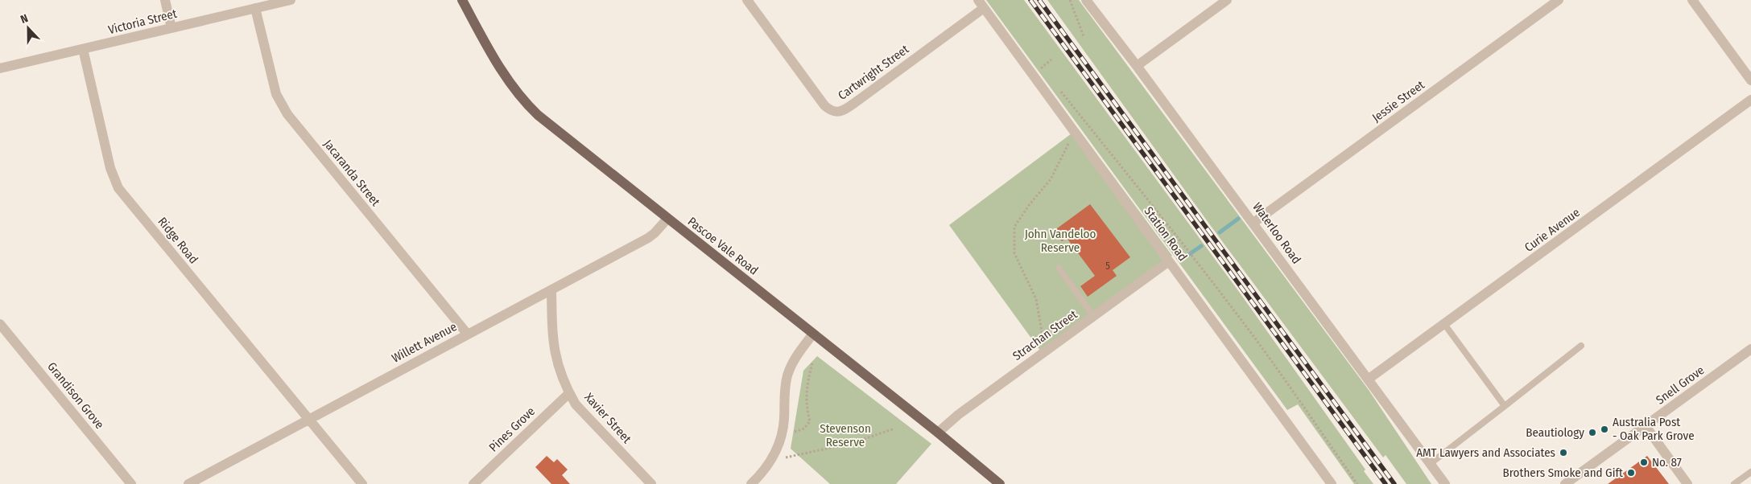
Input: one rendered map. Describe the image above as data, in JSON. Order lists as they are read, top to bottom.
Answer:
{
  "streets": {
    "main road": ["Pascoe Vale Road"],
    "street": [
      "Victoria Street",
      "Cartwright Street",
      "Jessie Street",
      "Jacaranda Street",
      "Curie Avenue",
      "Waterloo Road",
      "Station Road",
      "Ridge Road",
      "Strachan Street",
      "Willett Avenue",
      "Snell Grove",
      "Grandison Grove",
      "Xavier Street",
      "Pines Grove"
    ]
  },
  "crossings": [
    ["Victoria Street", "Jacaranda Street"],
    ["Victoria Street", "Ridge Road"],
    ["Cartwright Street", "Station Road"],
    ["Jessie Street", "Waterloo Road"],
    ["Jacaranda Street", "Willett Avenue"],
    ["Curie Avenue", "Waterloo Road"],
    ["Station Road", "Strachan Street"],
    ["Ridge Road", "Willett Avenue"],
    ["Pascoe Vale Road", "Strachan Street"],
    ["Pascoe Vale Road", "Willett Avenue"],
    ["Willett Avenue", "Xavier Street"],
    ["Xavier Street", "Pines Grove"]
  ],
  "parks": ["John Vandeloo Reserve", "Stevenson Reserve"],
  "places": [
    "Australia Post - Oak Park Grove",
    "Beautiology",
    "AMT Lawyers and Associates",
    "No. 87",
    "Brothers Smoke and Gift"
  ],
  "house_numbers": ["5"],
  "north": "top"
}
